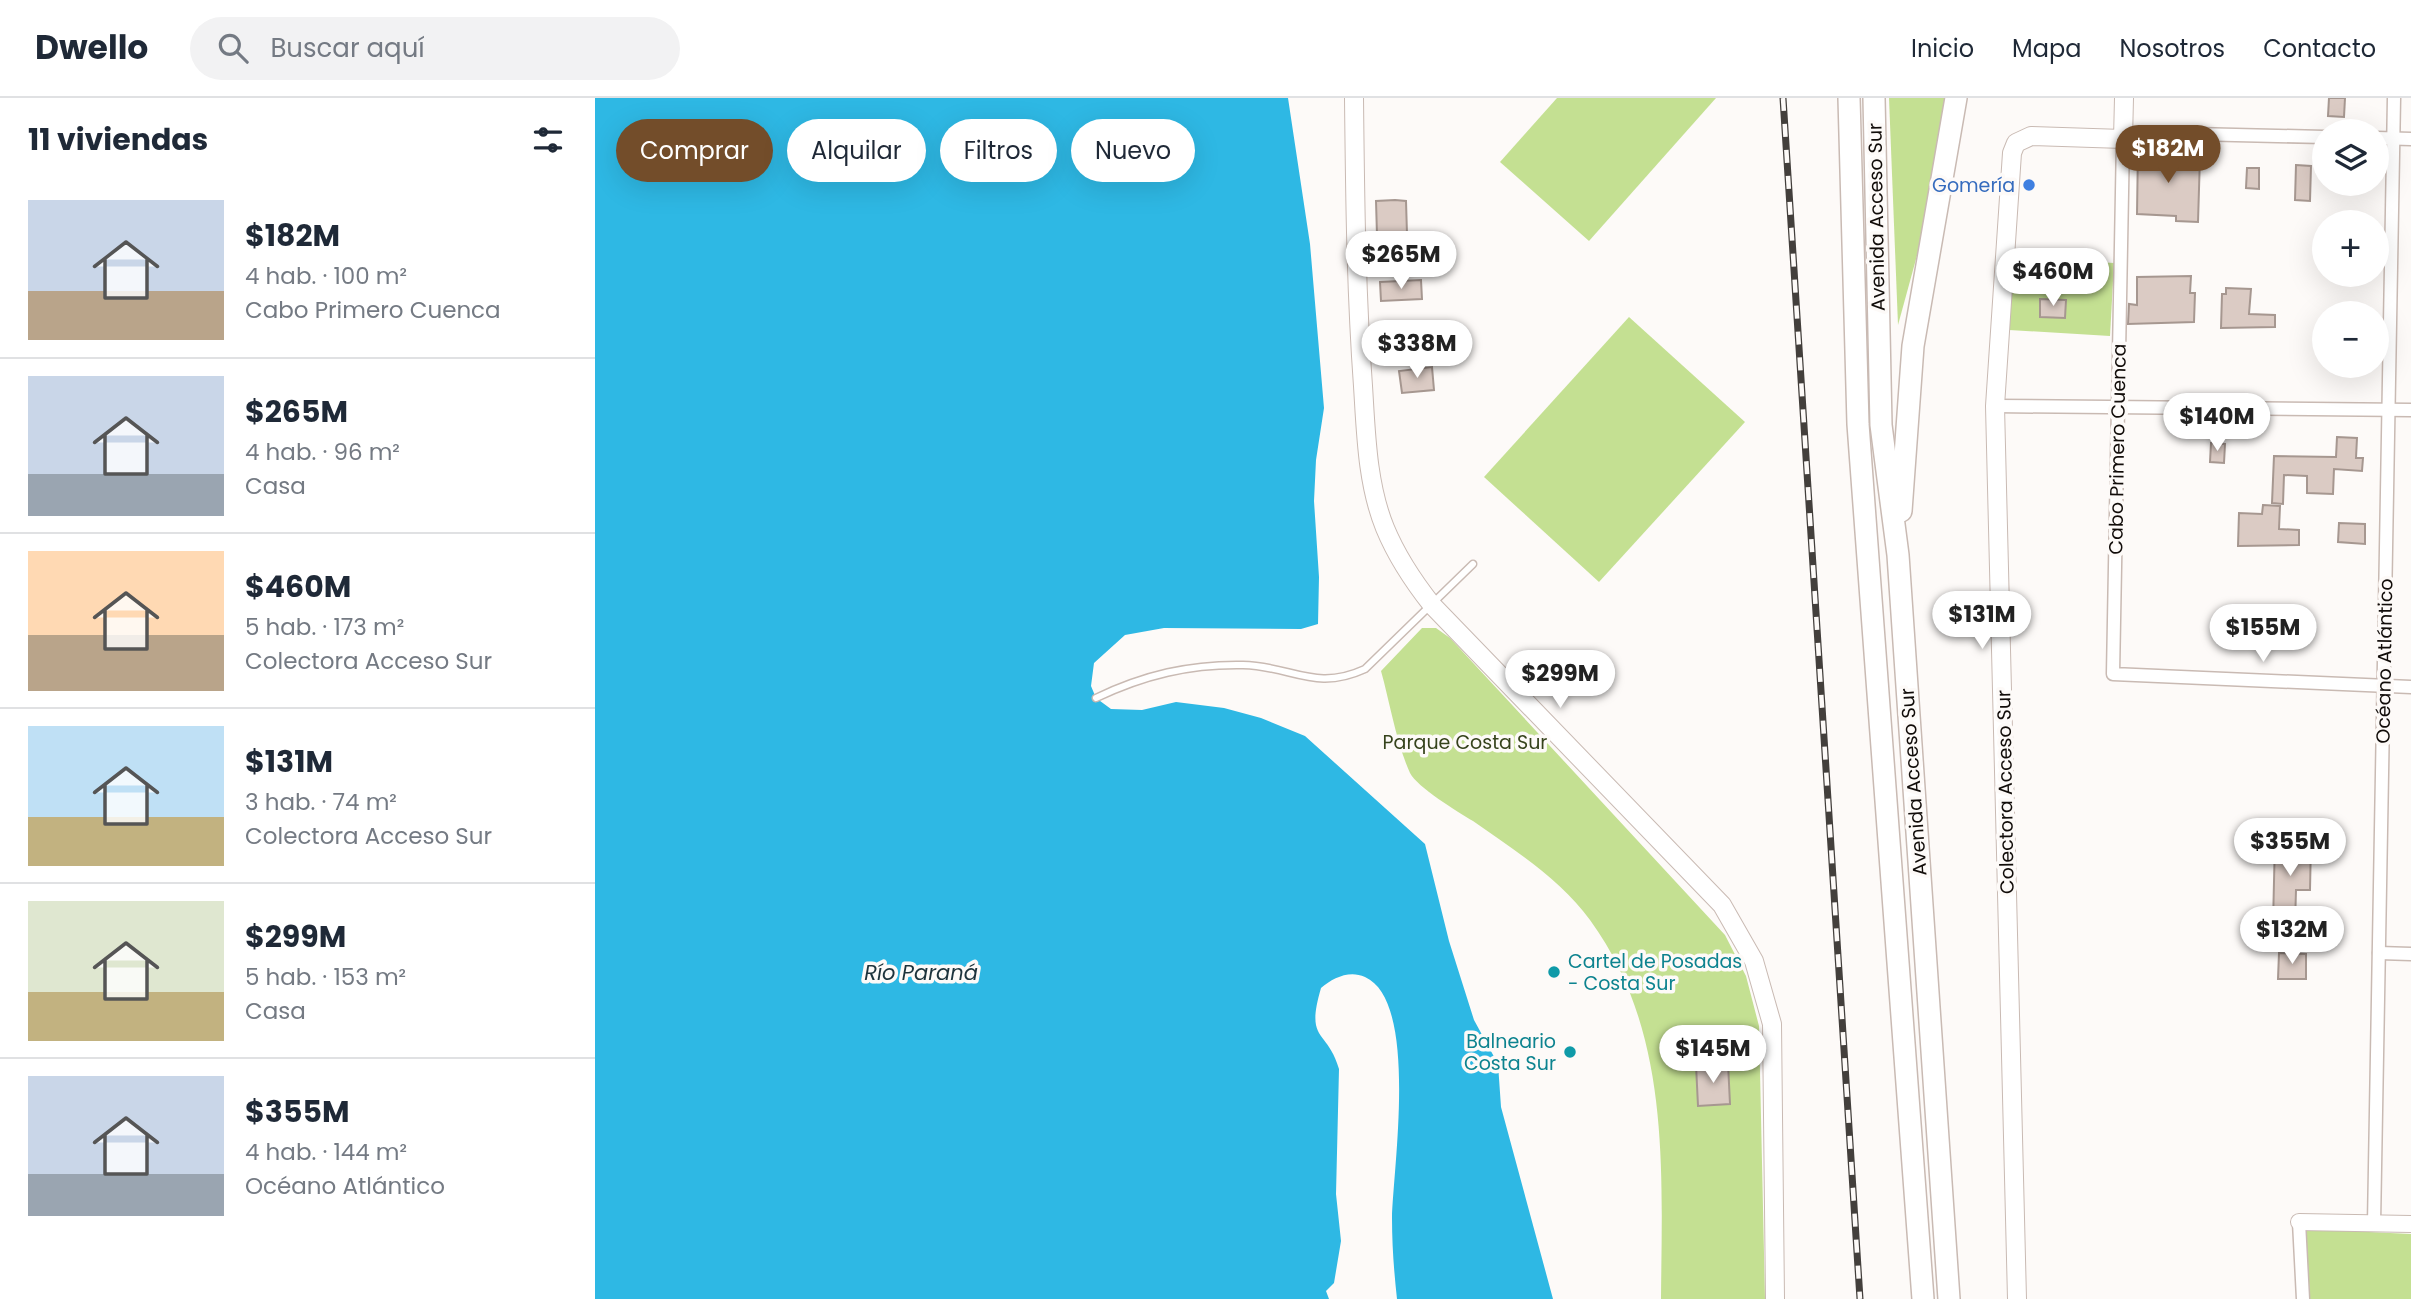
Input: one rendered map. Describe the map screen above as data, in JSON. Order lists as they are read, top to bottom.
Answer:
{
  "streets": {
    "highway": ["Avenida Acceso Sur"],
    "main road": ["Cabo Primero Cuenca", "Colectora Acceso Sur"],
    "street": ["Océano Atlántico"]
  },
  "crossings": [
    ["Cabo Primero Cuenca", "Océano Atlántico"],
    ["Cabo Primero Cuenca", "Colectora Acceso Sur"]
  ],
  "water": ["Río Paraná"],
  "parks": ["Parque Costa Sur"],
  "places": ["Gomería", "Cartel de Posadas - Costa Sur", "Balneario Costa Sur"],
  "page": {
    "header": "Dwello",
    "search": "Buscar aquí",
    "nav": [
      "Inicio",
      "Mapa",
      "Nosotros",
      "Contacto"
    ],
    "heading": "11 viviendas",
    "map_buttons": ["+", "−"],
    "chip": [
      "Comprar",
      "Alquilar",
      "Filtros",
      "Nuevo"
    ],
    "price": [
      "$182M",
      "$265M",
      "$460M",
      "$338M",
      "$140M",
      "$131M",
      "$155M",
      "$299M",
      "$355M",
      "$132M",
      "$145M"
    ],
    "list": [
      {
        "name": "$182M",
        "note": "4 hab. · 100 m² · Cabo Primero Cuenca"
      },
      {
        "name": "$265M",
        "note": "4 hab. · 96 m² · Casa"
      },
      {
        "name": "$460M",
        "note": "5 hab. · 173 m² · Colectora Acceso Sur"
      },
      {
        "name": "$131M",
        "note": "3 hab. · 74 m² · Colectora Acceso Sur"
      },
      {
        "name": "$299M",
        "note": "5 hab. · 153 m² · Casa"
      },
      {
        "name": "$355M",
        "note": "4 hab. · 144 m² · Océano Atlántico"
      }
    ]
  }
}
